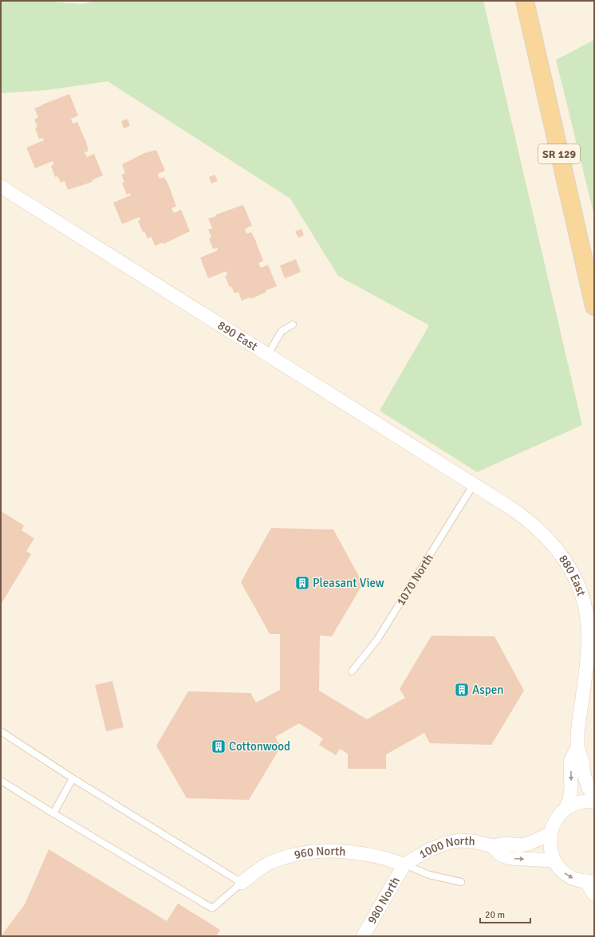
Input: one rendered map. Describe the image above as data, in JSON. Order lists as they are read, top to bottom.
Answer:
{
  "streets": {
    "main road": ["SR 129"],
    "street": [
      "890 East",
      "880 East",
      "1000 North",
      "960 North",
      "980 North"
    ],
    "lane": ["1070 North"]
  },
  "crossings": [
    ["890 East", "880 East"],
    ["890 East", "1070 North"],
    ["880 East", "1070 North"],
    ["1000 North", "960 North"],
    ["1000 North", "980 North"],
    ["960 North", "980 North"]
  ],
  "places": {
    "building": ["Pleasant View", "Aspen", "Cottonwood"]
  },
  "scale_bar": "20 m"
}
